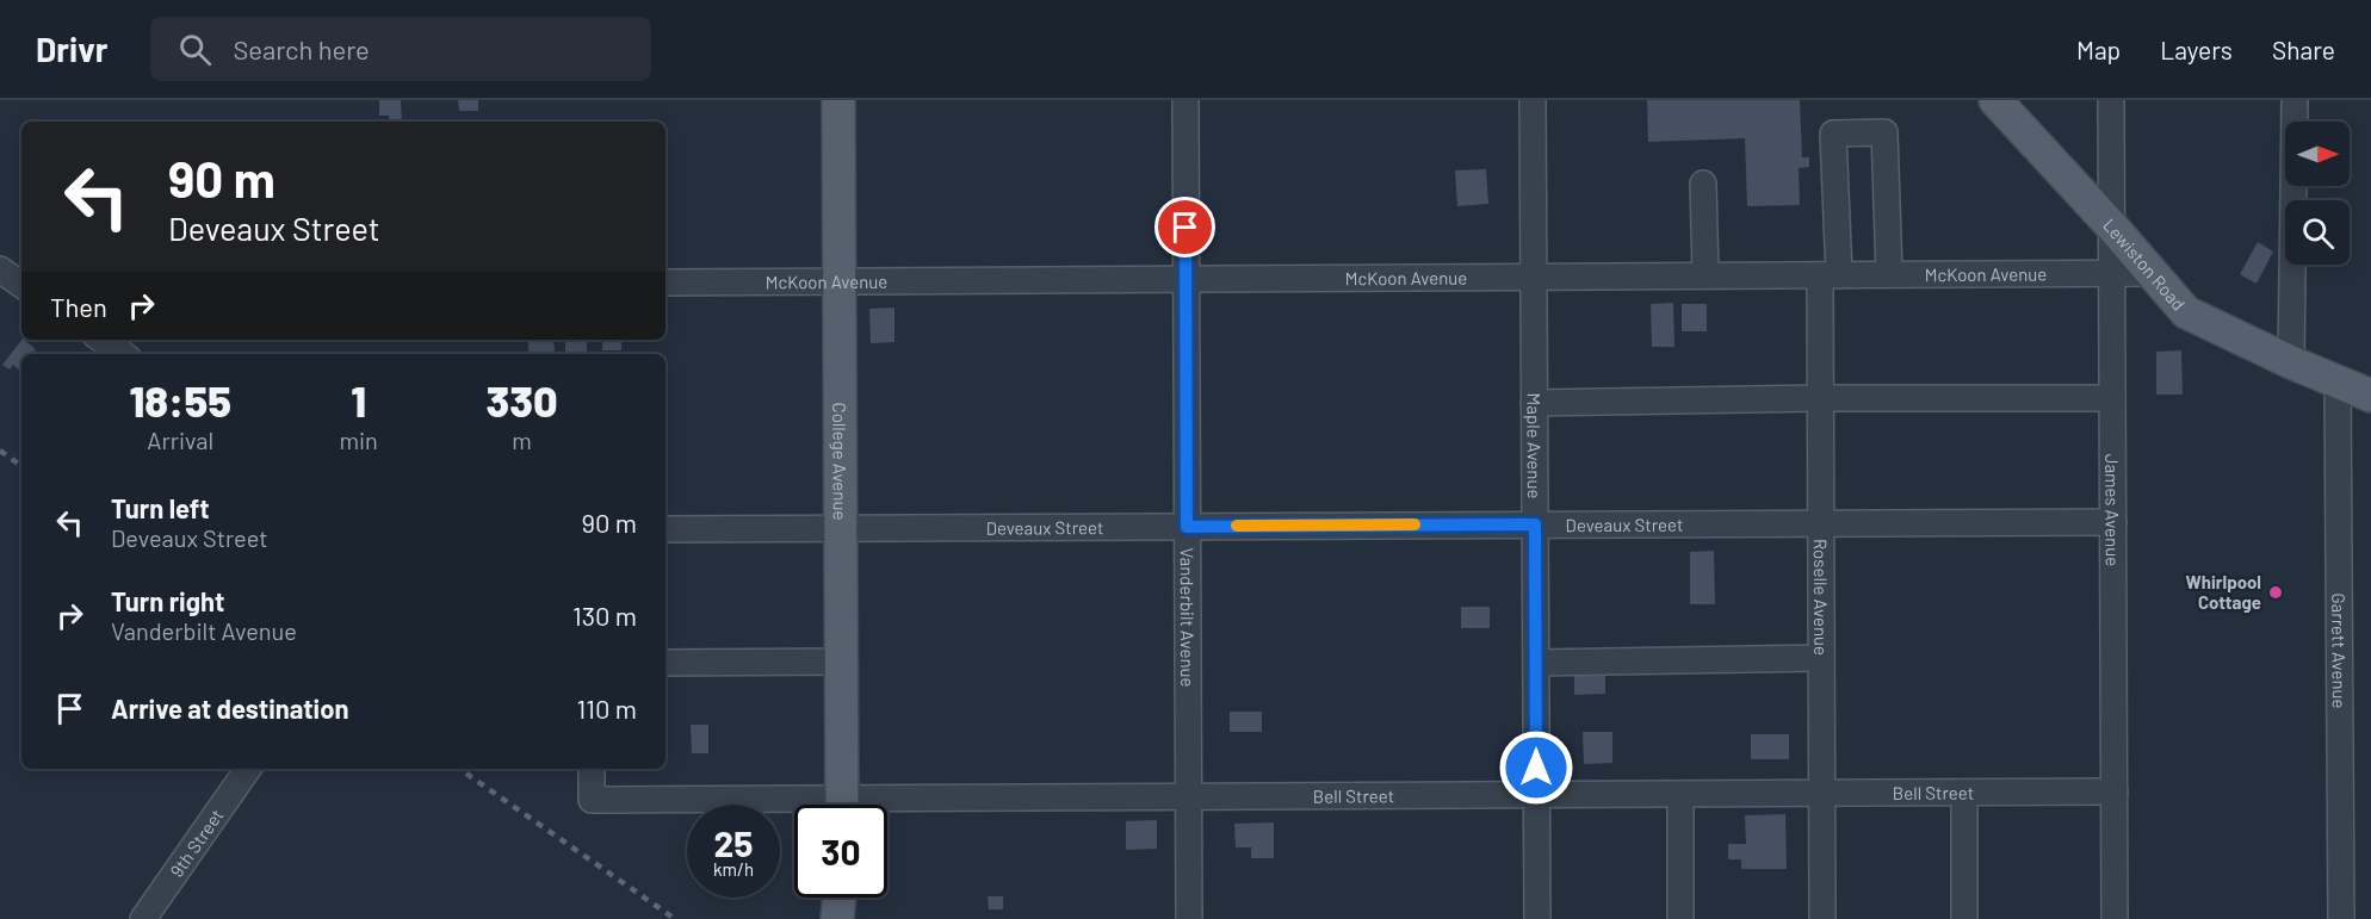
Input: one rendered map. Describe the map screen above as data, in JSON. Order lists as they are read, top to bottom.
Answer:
{
  "streets": {
    "main road": ["Lewiston Road", "College Avenue"],
    "street": [
      "McKoon Avenue",
      "Maple Avenue",
      "James Avenue",
      "Deveaux Street",
      "Roselle Avenue",
      "Vanderbilt Avenue",
      "Garrett Avenue",
      "Bell Street",
      "9th Street"
    ]
  },
  "crossings": [
    ["Lewiston Road", "McKoon Avenue"],
    ["Lewiston Road", "James Avenue"],
    ["Lewiston Road", "Garrett Avenue"],
    ["McKoon Avenue", "Maple Avenue"],
    ["McKoon Avenue", "College Avenue"],
    ["McKoon Avenue", "James Avenue"],
    ["McKoon Avenue", "Roselle Avenue"],
    ["McKoon Avenue", "Vanderbilt Avenue"],
    ["Maple Avenue", "Deveaux Street"],
    ["Maple Avenue", "Bell Street"],
    ["College Avenue", "Deveaux Street"],
    ["James Avenue", "Deveaux Street"],
    ["James Avenue", "Bell Street"],
    ["Deveaux Street", "Roselle Avenue"],
    ["Deveaux Street", "Vanderbilt Avenue"],
    ["Roselle Avenue", "Bell Street"],
    ["Vanderbilt Avenue", "Bell Street"]
  ],
  "places": ["Whirlpool Cottage"],
  "north": "right",
  "page": {
    "header": "Drivr",
    "search": "Search here",
    "nav": ["Map", "Layers", "Share"],
    "turn": ["90 m", "Deveaux Street"],
    "then": "Then",
    "eta": [
      "18:55",
      "Arrival",
      "1",
      "min",
      "330",
      "m"
    ],
    "list": [
      {
        "name": "Turn left",
        "note": "Deveaux Street",
        "value": "90 m"
      },
      {
        "name": "Turn right",
        "note": "Vanderbilt Avenue",
        "value": "130 m"
      },
      {
        "name": "Arrive at destination",
        "value": "110 m"
      }
    ],
    "speed": "25 km/h",
    "limit": "30"
  }
}
